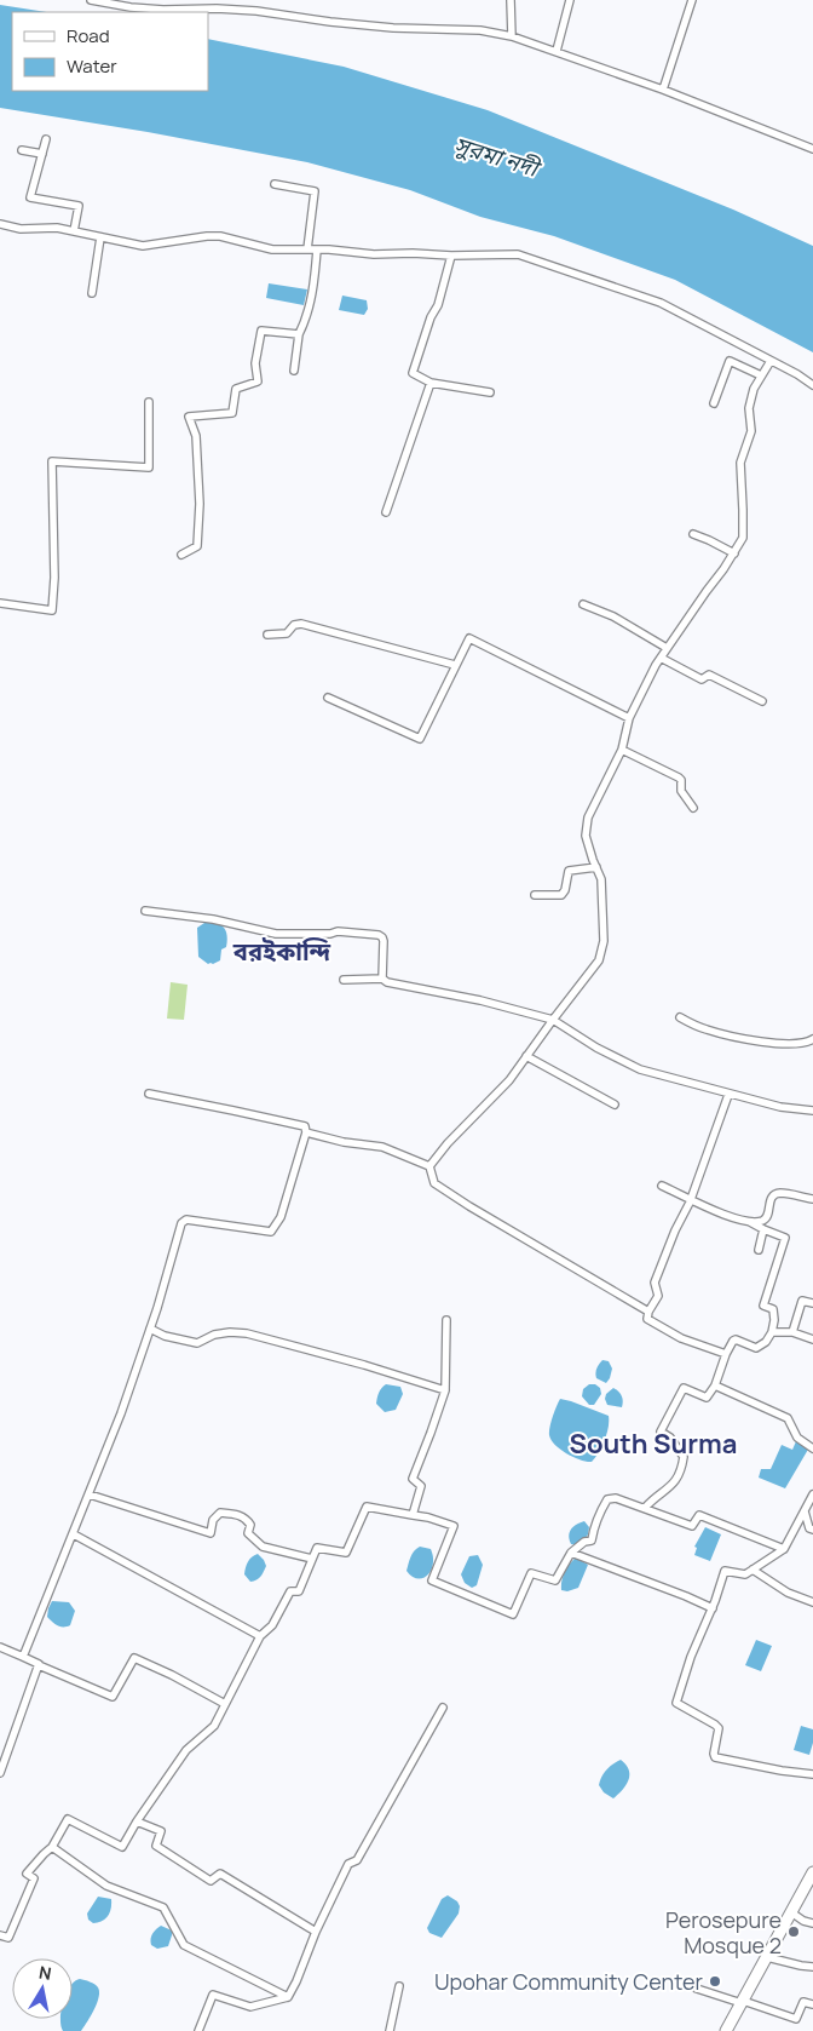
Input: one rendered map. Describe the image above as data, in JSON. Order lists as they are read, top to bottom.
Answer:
{
  "districts": ["বরইকান্দি", "South Surma"],
  "water": ["সুরমা নদী"],
  "places": ["Perosepure Mosque 2", "Upohar Community Center"],
  "legend": ["Road", "Water"],
  "north": "top"
}
